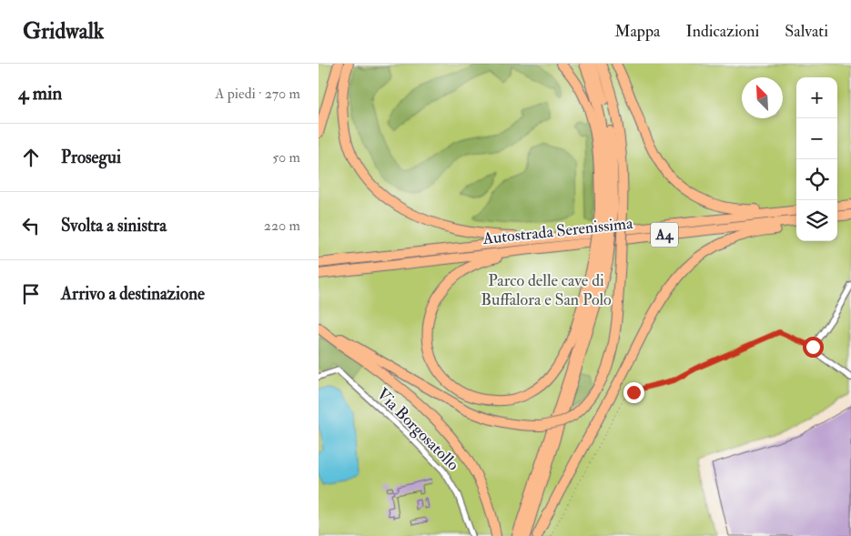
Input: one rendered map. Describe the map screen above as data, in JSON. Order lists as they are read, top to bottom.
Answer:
{
  "streets": {
    "highway": ["Autostrada Serenissima", "A4"],
    "street": ["Via Borgosatollo"]
  },
  "parks": ["Parco delle cave di Buffalora e San Polo"],
  "north": "top left",
  "page": {
    "header": "Gridwalk",
    "nav": ["Mappa", "Indicazioni", "Salvati"],
    "heading": ["4 min", "A piedi · 270 m"],
    "map_buttons": ["+", "−"],
    "list": [
      ["Prosegui", "50 m"],
      ["Svolta a sinistra", "220 m"],
      "Arrivo a destinazione"
    ]
  }
}
